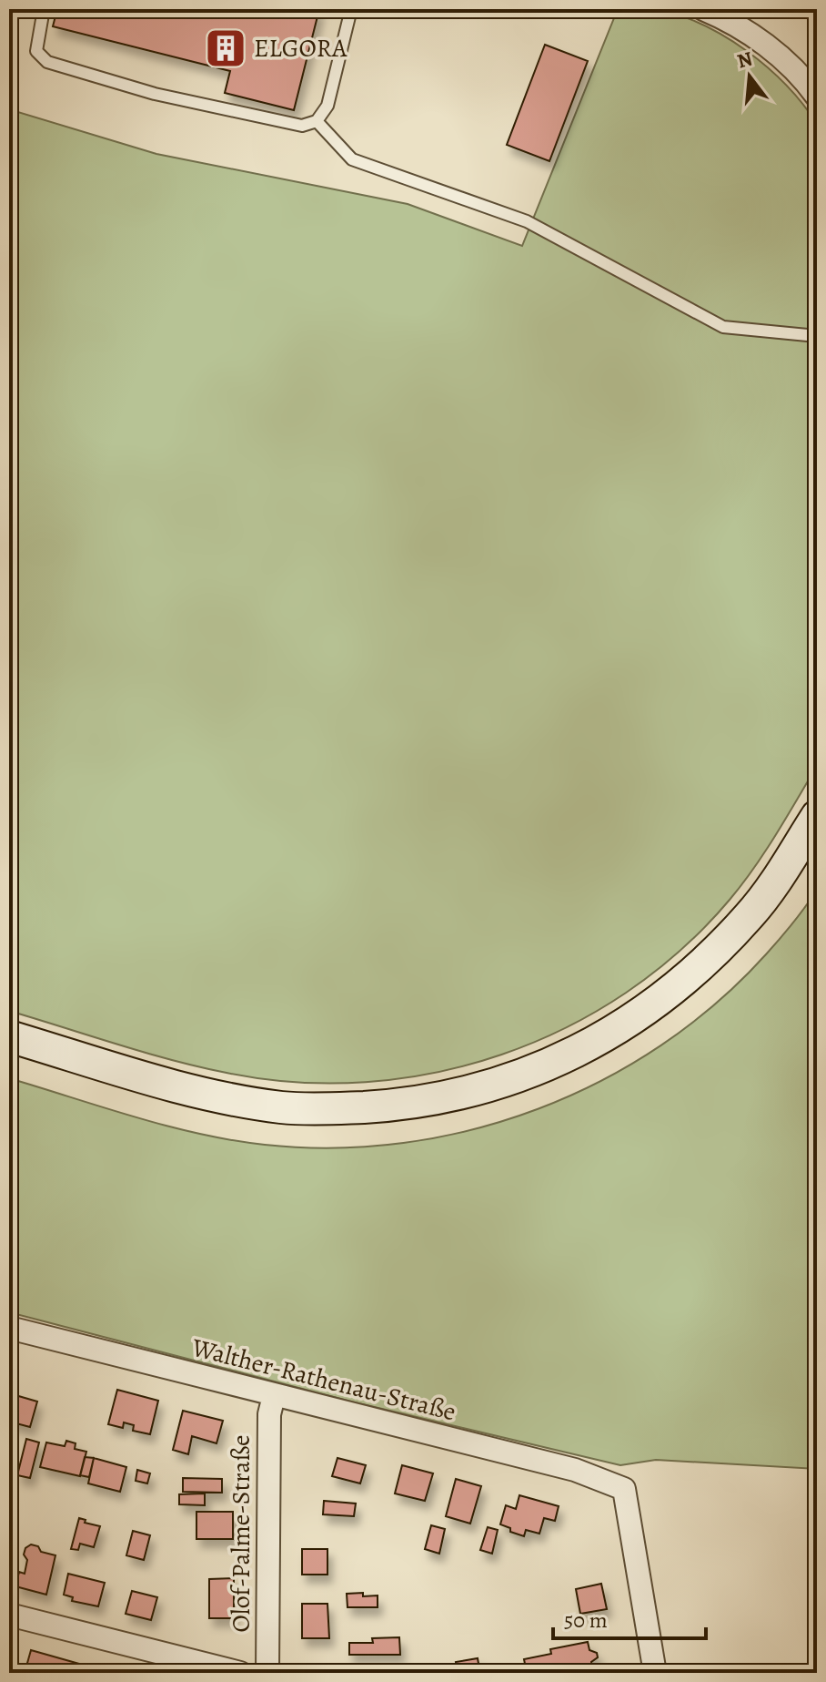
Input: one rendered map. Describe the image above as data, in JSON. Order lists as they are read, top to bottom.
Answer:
{
  "streets": {
    "street": ["Walther-Rathenau-Straße", "Olof-Palme-Straße"]
  },
  "crossings": [
    ["Walther-Rathenau-Straße", "Olof-Palme-Straße"]
  ],
  "places": {
    "building": ["ELGORA"]
  },
  "scale_bar": "50 m",
  "north": "top"
}
